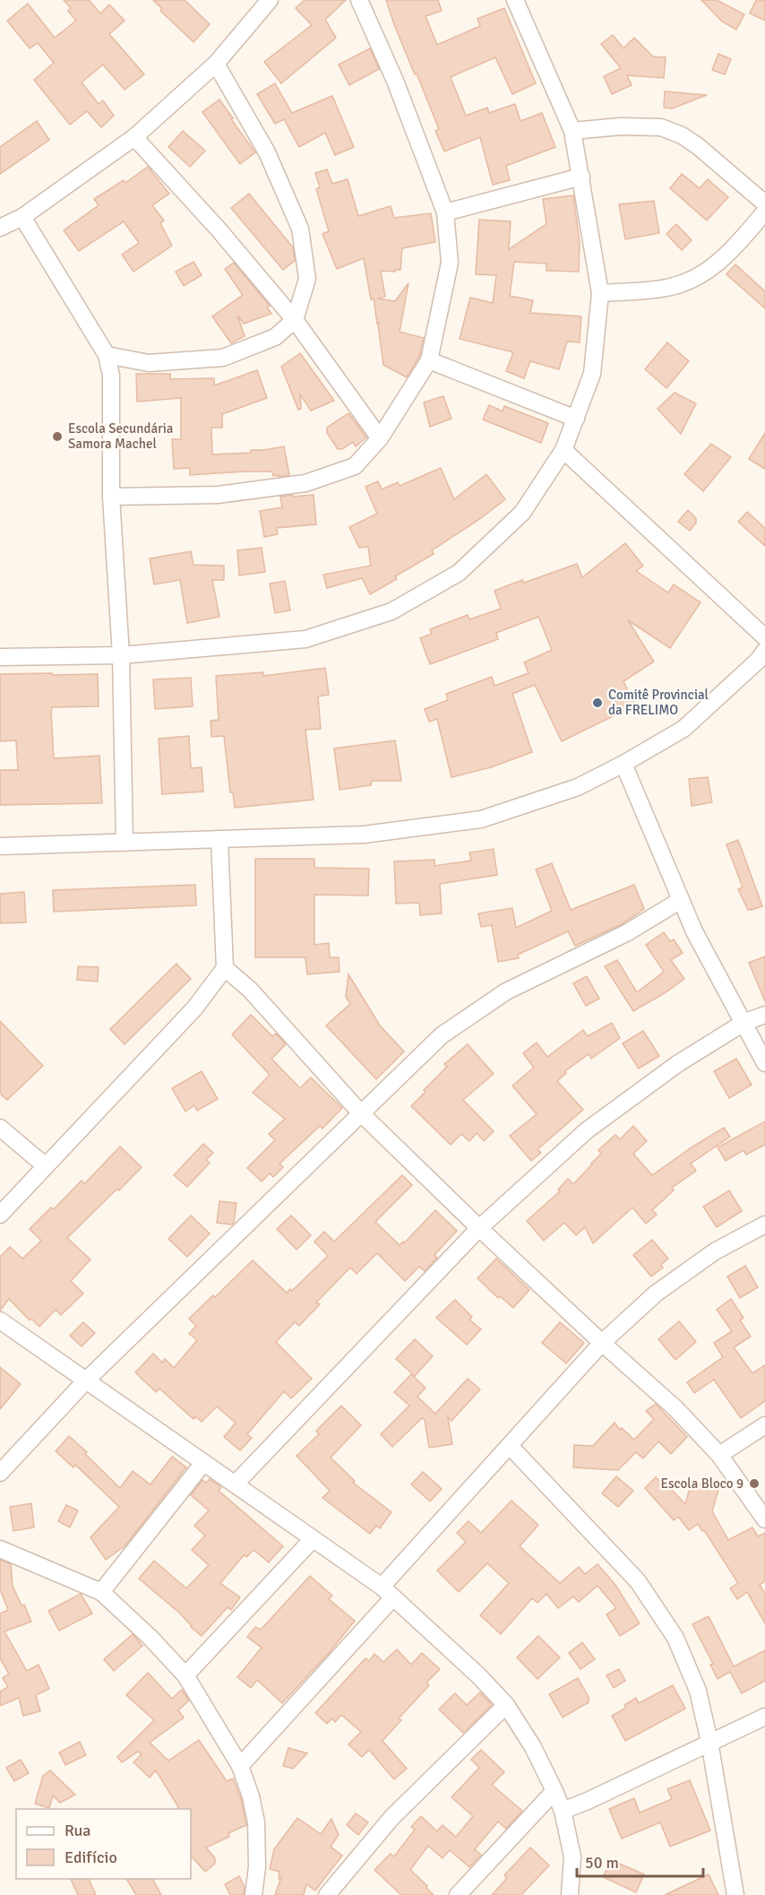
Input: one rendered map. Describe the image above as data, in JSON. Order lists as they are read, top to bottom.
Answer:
{
  "places": ["Escola Secundária Samora Machel", "Comitê Provincial da FRELIMO", "Escola Bloco 9"],
  "legend": ["Rua", "Edifício"],
  "scale_bar": "50 m"
}
